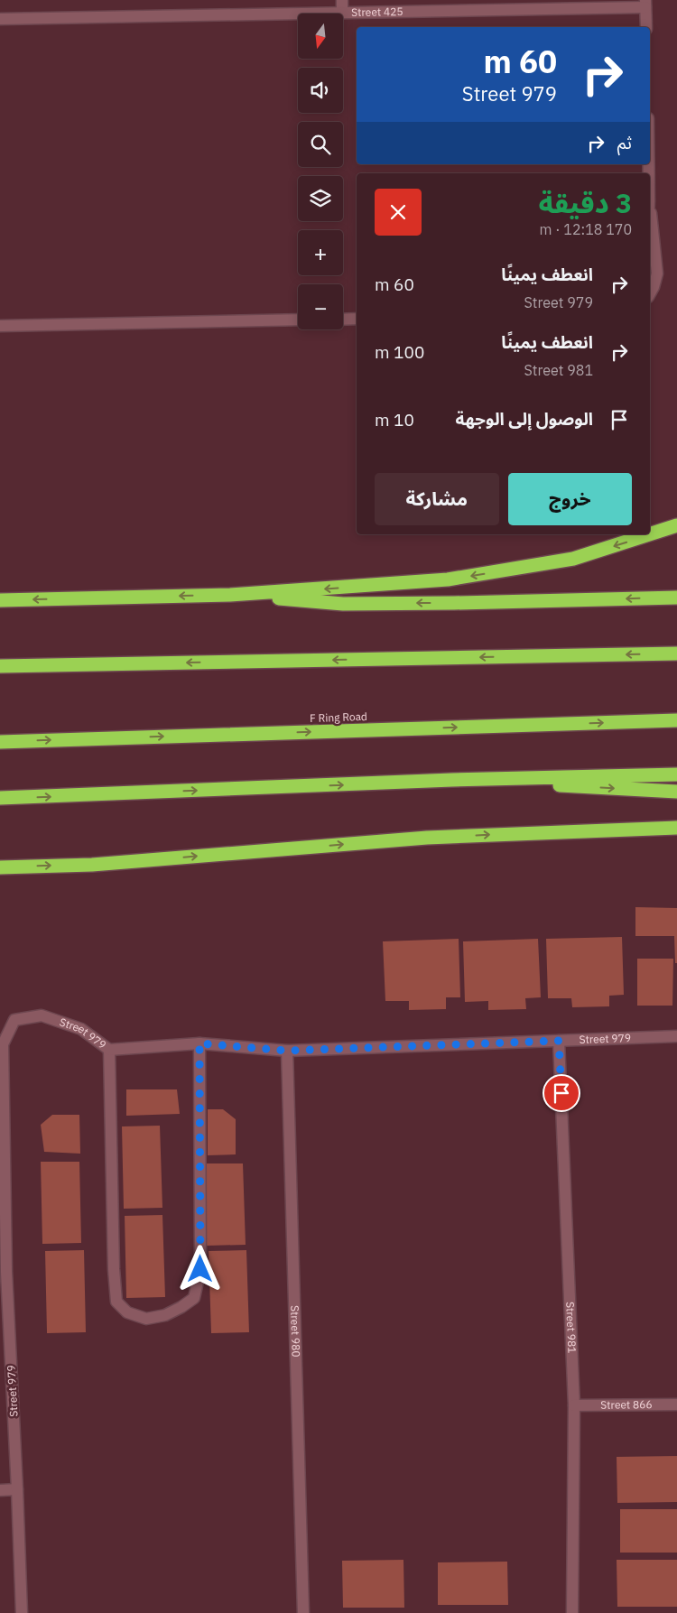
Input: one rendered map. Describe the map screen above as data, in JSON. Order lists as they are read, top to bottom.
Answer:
{
  "streets": {
    "highway": ["F Ring Road"],
    "street": [
      "Street 425",
      "Street 979",
      "Street 981",
      "Street 980",
      "Street 866"
    ]
  },
  "crossings": [
    ["Street 979", "Street 981"],
    ["Street 979", "Street 980"],
    ["Street 981", "Street 866"]
  ],
  "north": "bottom",
  "page": {
    "map_buttons": ["+", "−"],
    "turn": ["60 m", "Street 979"],
    "then": "ثم",
    "heading": ["3 دقيقة", "170 m · 12:18"],
    "list": [
      {
        "name": "انعطف يمينًا",
        "note": "Street 979",
        "value": "60 m"
      },
      {
        "name": "انعطف يمينًا",
        "note": "Street 981",
        "value": "100 m"
      },
      {
        "name": "الوصول إلى الوجهة",
        "value": "10 m"
      }
    ],
    "buttons": ["خروج", "مشاركة"]
  }
}
